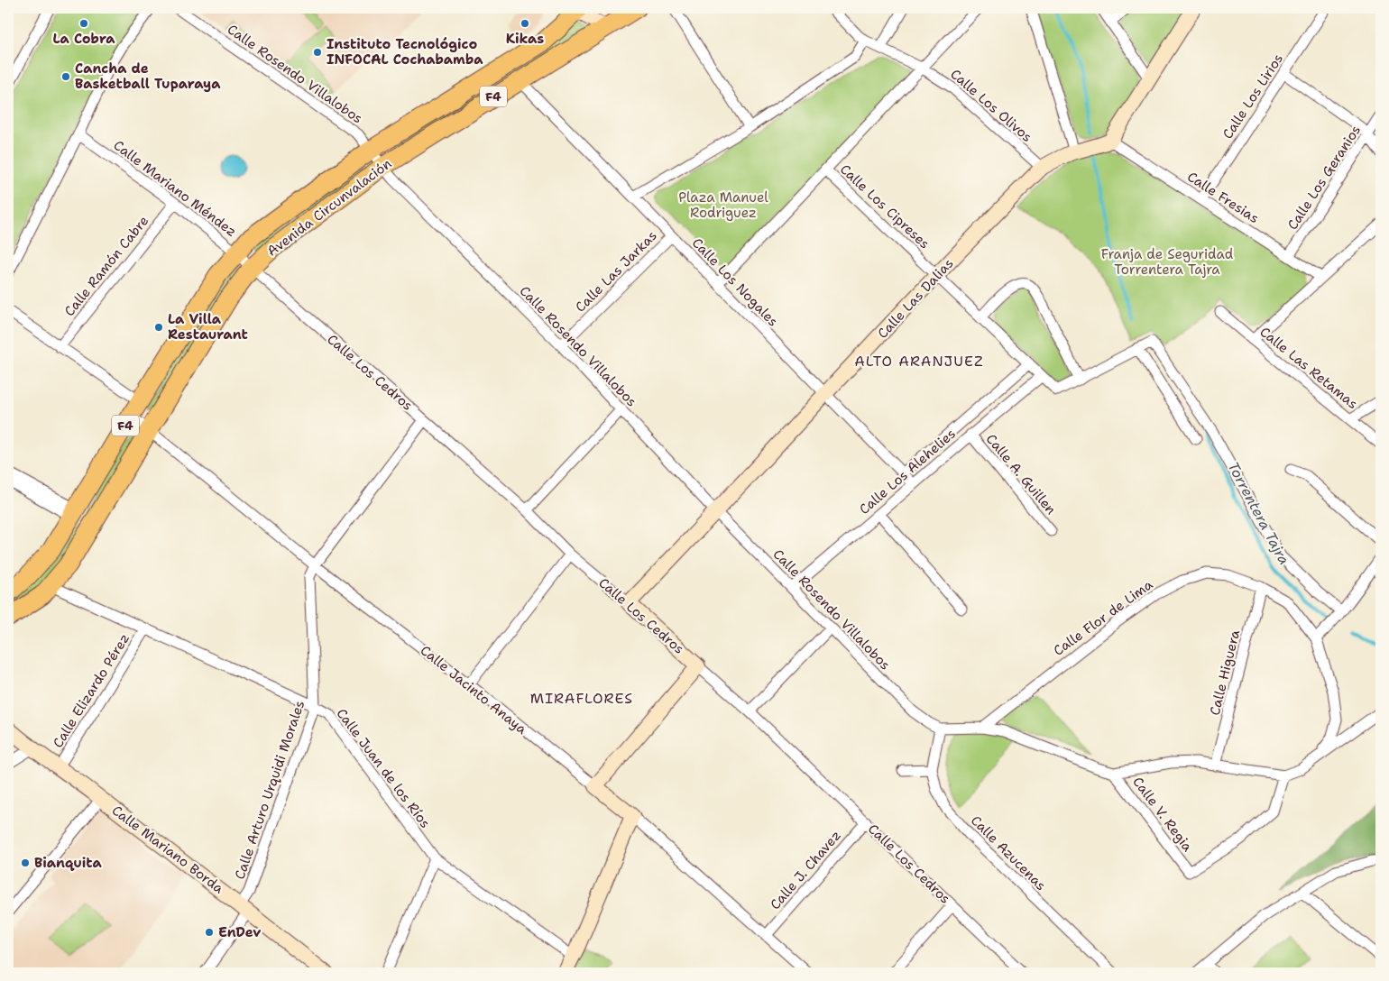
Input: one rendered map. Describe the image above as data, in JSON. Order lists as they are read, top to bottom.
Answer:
{
  "streets": {
    "highway": ["F4", "Avenida Circunvalación"],
    "street": [
      "Calle Rosendo Villalobos",
      "Calle Los Lirios",
      "Calle Los Olivos",
      "Calle Los Geranios",
      "Calle Mariano Méndez",
      "Calle Fresias",
      "Calle Los Cipreses",
      "Calle Ramón Cabre",
      "Calle Las Jarkas",
      "Calle Los Nogales",
      "Calle Las Dalias",
      "Calle Las Retamas",
      "Calle Los Cedros",
      "Calle Los Alehelies",
      "Calle A. Guillen",
      "Calle Flor de Lima",
      "Calle Higuera",
      "Calle Jacinto Anaya",
      "Calle Elizardo Pérez",
      "Calle Juan de los Ríos",
      "Calle Arturo Urquidi Morales",
      "Calle V. Regia",
      "Calle Mariano Borda",
      "Calle Azucenas",
      "Calle J. Chavez"
    ]
  },
  "crossings": [
    ["Calle Rosendo Villalobos", "Avenida Circunvalación"],
    ["Calle Rosendo Villalobos", "Calle Las Jarkas"],
    ["Calle Rosendo Villalobos", "Calle Las Dalias"],
    ["Calle Rosendo Villalobos", "Calle Los Alehelies"],
    ["Calle Rosendo Villalobos", "Calle Azucenas"],
    ["Calle Los Lirios", "Calle Fresias"],
    ["Calle Los Olivos", "Calle Las Dalias"],
    ["Calle Los Geranios", "Calle Fresias"],
    ["Calle Mariano Méndez", "Avenida Circunvalación"],
    ["Calle Mariano Méndez", "Calle Ramón Cabre"],
    ["Calle Mariano Méndez", "Calle Los Cedros"],
    ["Calle Fresias", "Calle Las Dalias"],
    ["Calle Los Cipreses", "Calle Las Dalias"],
    ["Calle Los Cipreses", "Calle Los Alehelies"],
    ["Avenida Circunvalación", "Calle Los Nogales"],
    ["Avenida Circunvalación", "Calle Los Cedros"],
    ["Avenida Circunvalación", "Calle Jacinto Anaya"],
    ["Avenida Circunvalación", "Calle Juan de los Ríos"],
    ["Calle Ramón Cabre", "Calle Jacinto Anaya"],
    ["Calle Las Jarkas", "Calle Los Nogales"],
    ["Calle Los Nogales", "Calle Las Dalias"],
    ["Calle Los Nogales", "Calle Los Alehelies"],
    ["Calle Las Dalias", "Calle Los Cedros"],
    ["Calle Los Cedros", "Calle Arturo Urquidi Morales"],
    ["Calle Los Cedros", "Calle J. Chavez"],
    ["Calle Los Alehelies", "Calle A. Guillen"],
    ["Calle Flor de Lima", "Calle Higuera"],
    ["Calle Jacinto Anaya", "Calle Arturo Urquidi Morales"],
    ["Calle Jacinto Anaya", "Calle J. Chavez"],
    ["Calle Elizardo Pérez", "Calle Juan de los Ríos"],
    ["Calle Elizardo Pérez", "Calle Mariano Borda"],
    ["Calle Juan de los Ríos", "Calle Arturo Urquidi Morales"],
    ["Calle Arturo Urquidi Morales", "Calle Mariano Borda"]
  ],
  "districts": ["ALTO ARANJUEZ", "MIRAFLORES"],
  "water": ["Torrentera Tajra"],
  "parks": ["Plaza Manuel Rodriguez", "Franja de Seguridad Torrentera Tajra"],
  "places": [
    "La Cobra",
    "Kikas",
    "Instituto Tecnológico INFOCAL Cochabamba",
    "Cancha de Basketball Tuparaya",
    "La Villa Restaurant",
    "Bianquita",
    "EnDev"
  ]
}
